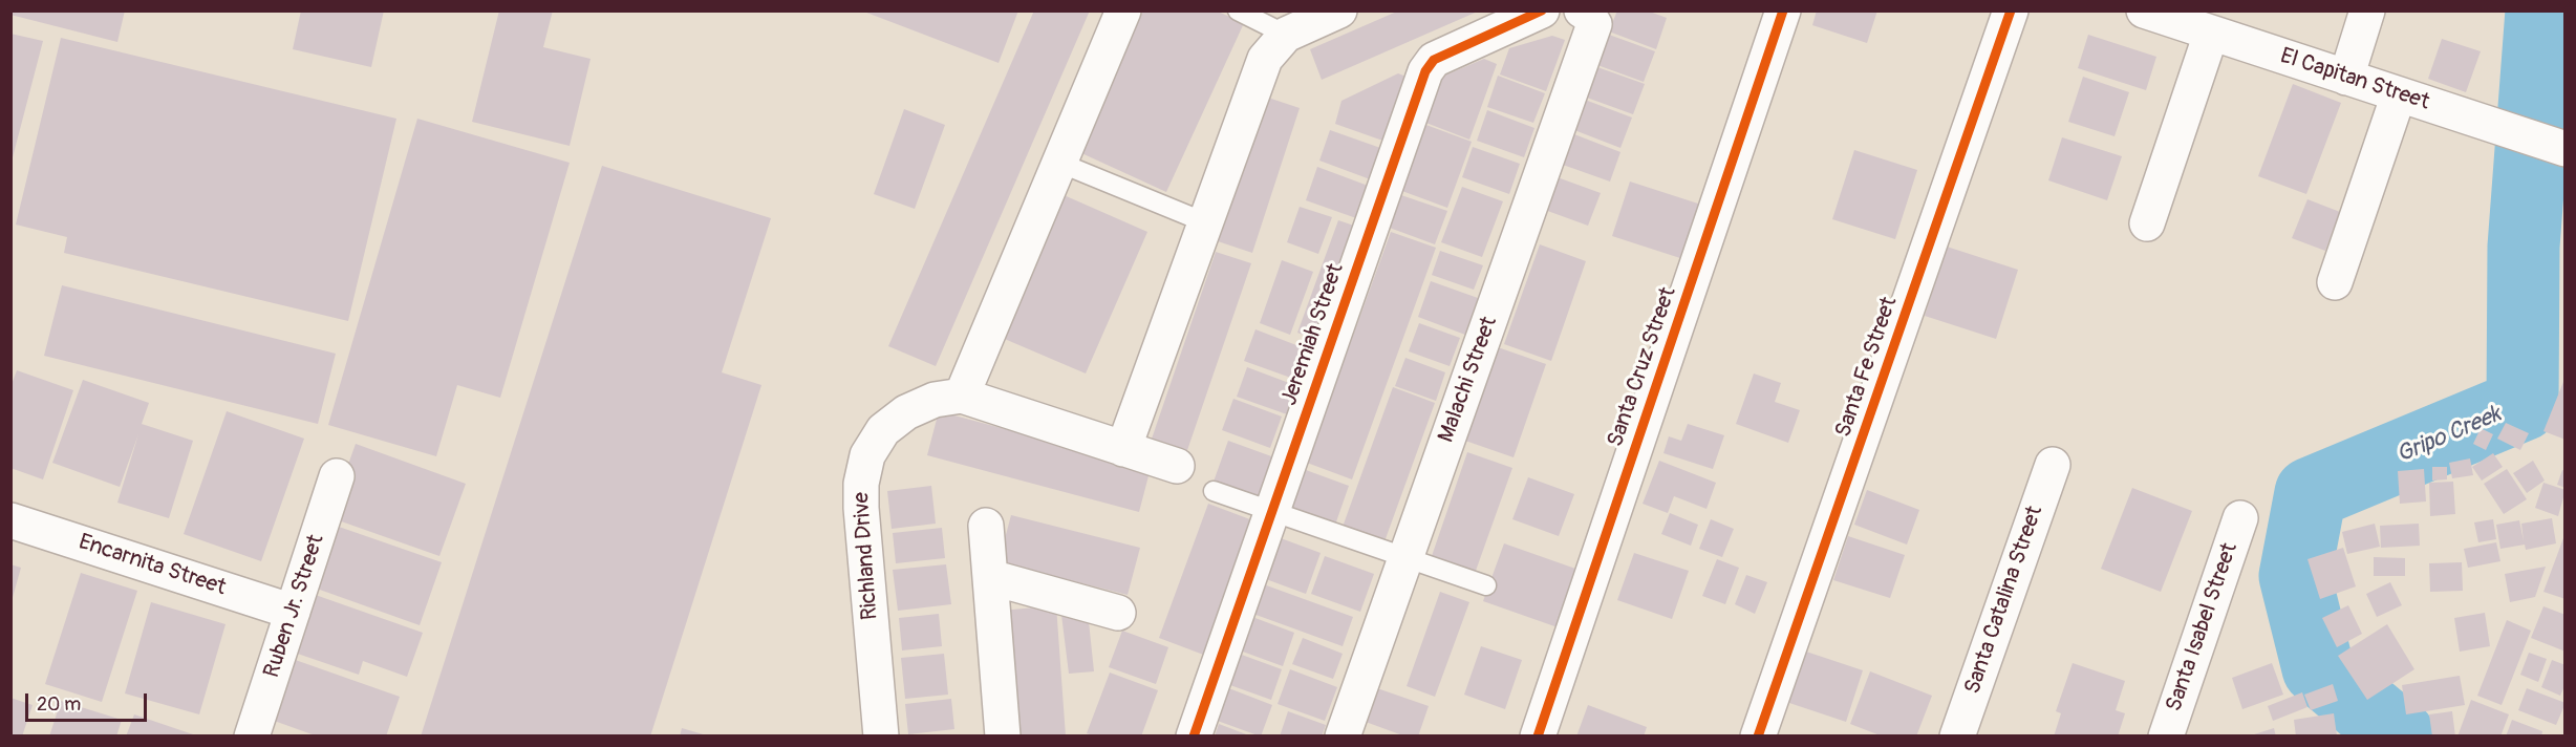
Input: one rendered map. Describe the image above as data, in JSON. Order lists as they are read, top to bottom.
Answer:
{
  "streets": {
    "street": [
      "El Capitan Street",
      "Jeremiah Street",
      "Santa Cruz Street",
      "Santa Fe Street",
      "Malachi Street",
      "Richland Drive",
      "Encarnita Street",
      "Santa Catalina Street",
      "Ruben Jr. Street",
      "Santa Isabel Street"
    ]
  },
  "crossings": [
    ["Encarnita Street", "Ruben Jr. Street"]
  ],
  "water": ["Gripo Creek"],
  "scale_bar": "20 m"
}
